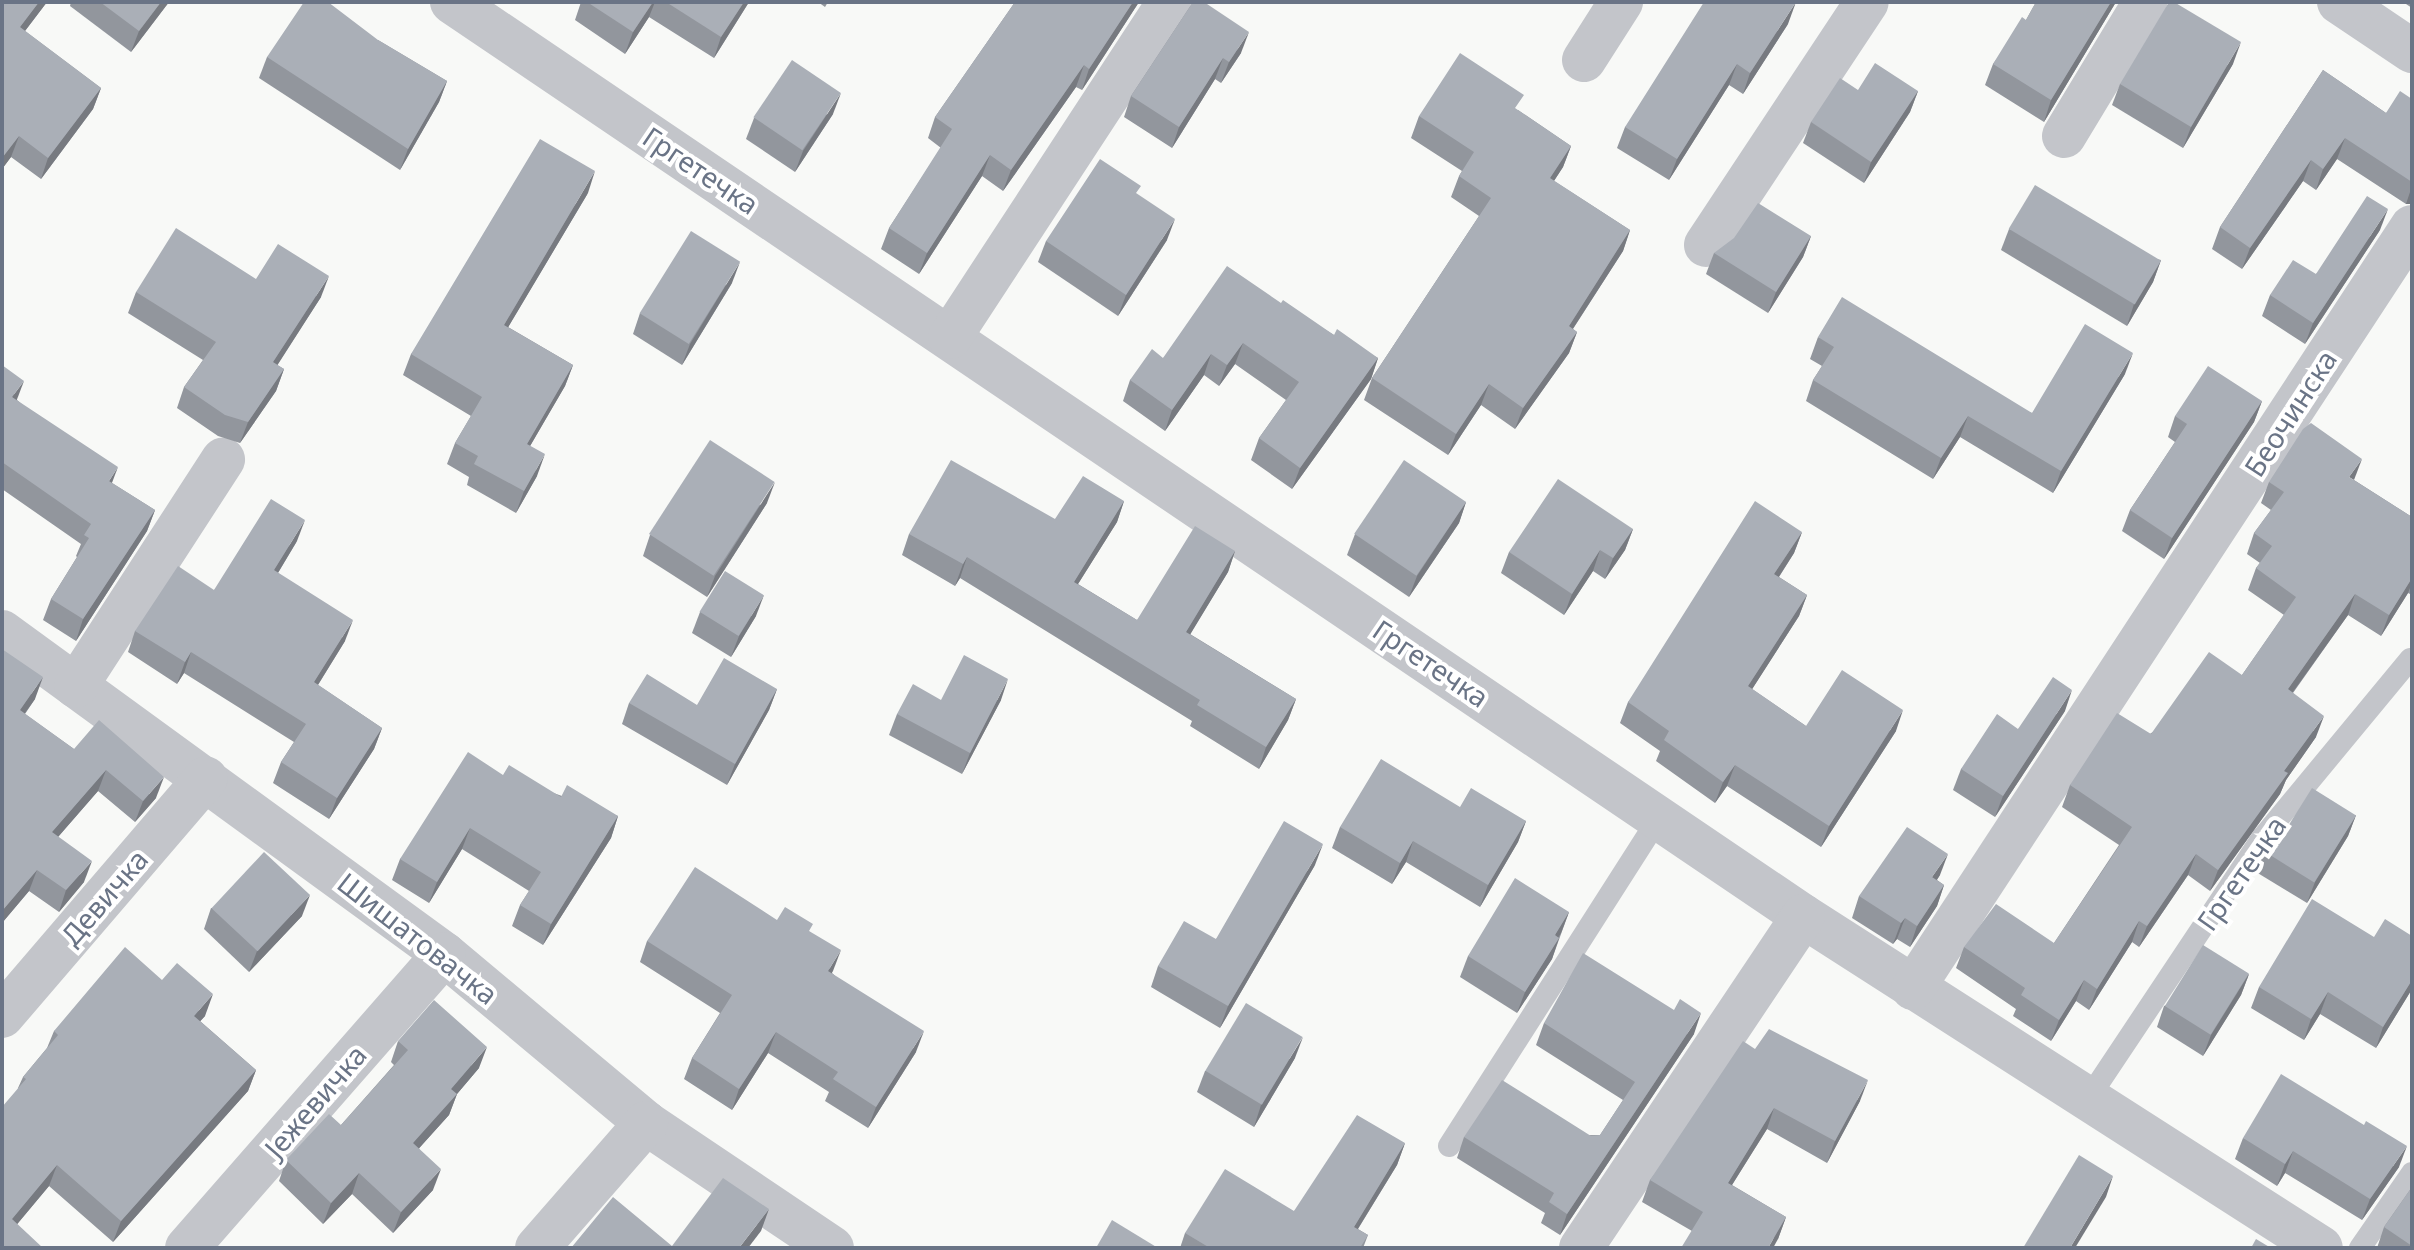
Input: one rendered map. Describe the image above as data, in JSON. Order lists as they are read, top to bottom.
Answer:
{
  "streets": {
    "street": [
      "Гргетечка",
      "Беочинска",
      "Девичка",
      "Шишатовачка",
      "Јежевичка"
    ]
  },
  "crossings": [
    ["Гргетечка", "Беочинска"],
    ["Девичка", "Шишатовачка"],
    ["Шишатовачка", "Јежевичка"]
  ]
}
